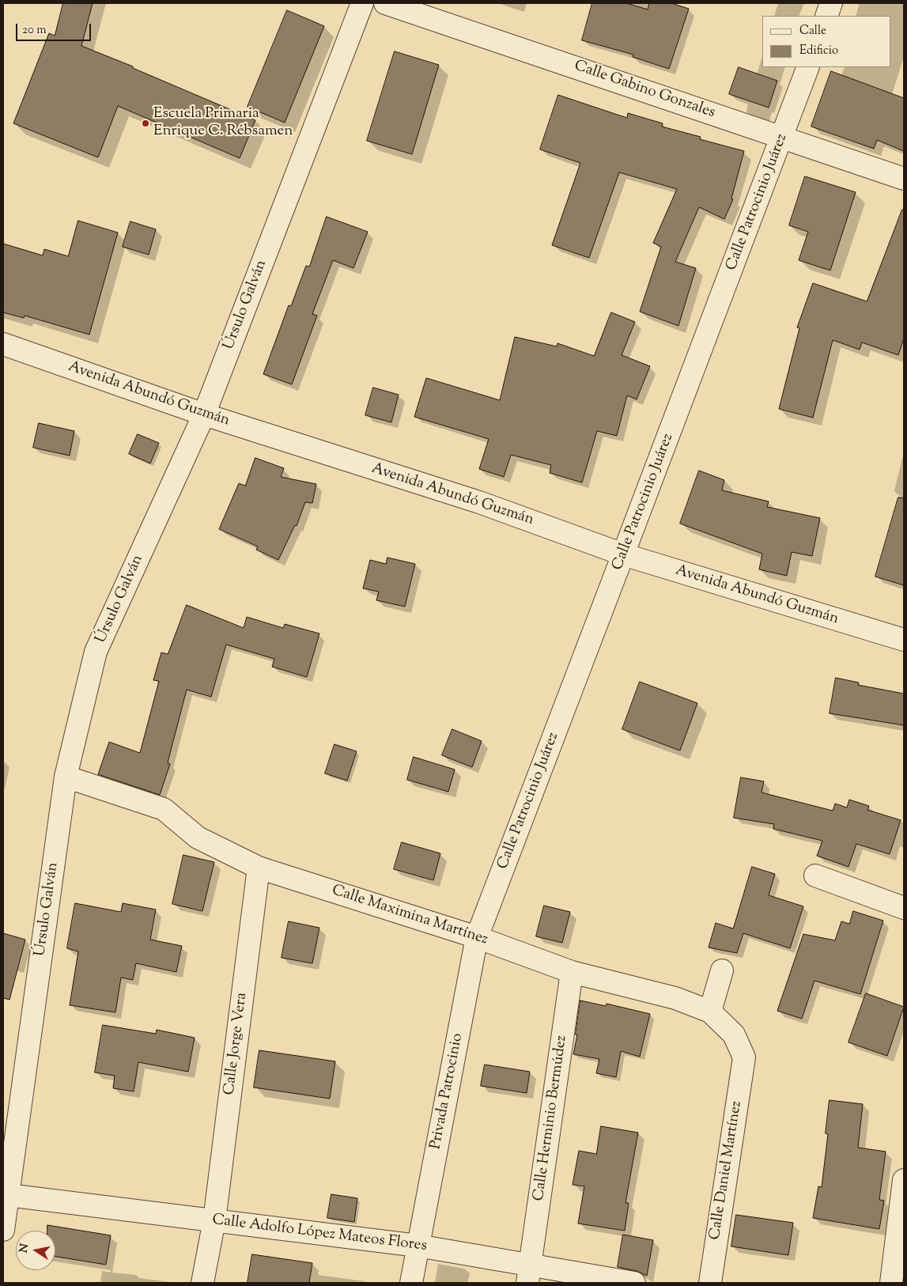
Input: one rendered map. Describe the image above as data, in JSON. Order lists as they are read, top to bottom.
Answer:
{
  "streets": {
    "street": [
      "Calle Gabino Gonzales",
      "Calle Patrocinio Juárez",
      "Úrsulo Galván",
      "Avenida Abundó Guzmán",
      "Calle Maximina Martínez",
      "Calle Jorge Vera",
      "Privada Patrocinio",
      "Calle Herminio Bermúdez",
      "Calle Daniel Martínez",
      "Calle Adolfo López Mateos Flores"
    ]
  },
  "crossings": [
    ["Calle Gabino Gonzales", "Calle Patrocinio Juárez"],
    ["Calle Patrocinio Juárez", "Avenida Abundó Guzmán"],
    ["Calle Patrocinio Juárez", "Calle Maximina Martínez"],
    ["Calle Patrocinio Juárez", "Privada Patrocinio"],
    ["Úrsulo Galván", "Avenida Abundó Guzmán"],
    ["Úrsulo Galván", "Calle Maximina Martínez"],
    ["Úrsulo Galván", "Calle Adolfo López Mateos Flores"],
    ["Calle Maximina Martínez", "Calle Jorge Vera"],
    ["Calle Maximina Martínez", "Privada Patrocinio"],
    ["Calle Maximina Martínez", "Calle Herminio Bermúdez"],
    ["Calle Maximina Martínez", "Calle Daniel Martínez"],
    ["Calle Jorge Vera", "Calle Adolfo López Mateos Flores"],
    ["Privada Patrocinio", "Calle Adolfo López Mateos Flores"],
    ["Calle Herminio Bermúdez", "Calle Adolfo López Mateos Flores"]
  ],
  "places": ["Escuela Primaria Enrique C. Rébsamen"],
  "legend": ["Calle", "Edificio"],
  "scale_bar": "20 m",
  "north": "left"
}
